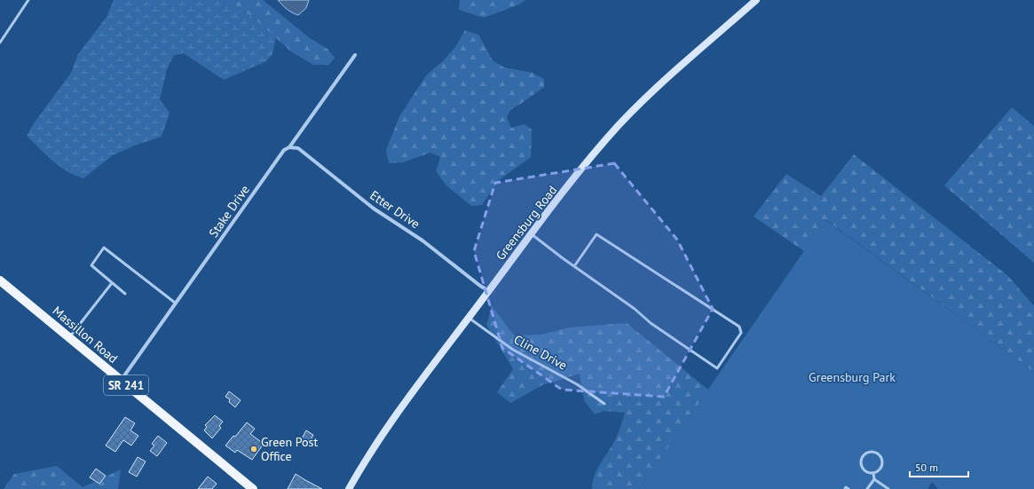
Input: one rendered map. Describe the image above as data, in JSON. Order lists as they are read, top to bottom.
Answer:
{
  "streets": {
    "main road": ["Greensburg Road", "Massillon Road", "SR 241"],
    "street": ["Etter Drive", "Stake Drive"],
    "lane": ["Cline Drive"]
  },
  "crossings": [
    ["Etter Drive", "Stake Drive"],
    ["Etter Drive", "Greensburg Road"],
    ["Stake Drive", "Massillon Road"],
    ["Greensburg Road", "Cline Drive"]
  ],
  "parks": ["Greensburg Park"],
  "places": ["Green Post Office"],
  "scale_bar": "50 m"
}
